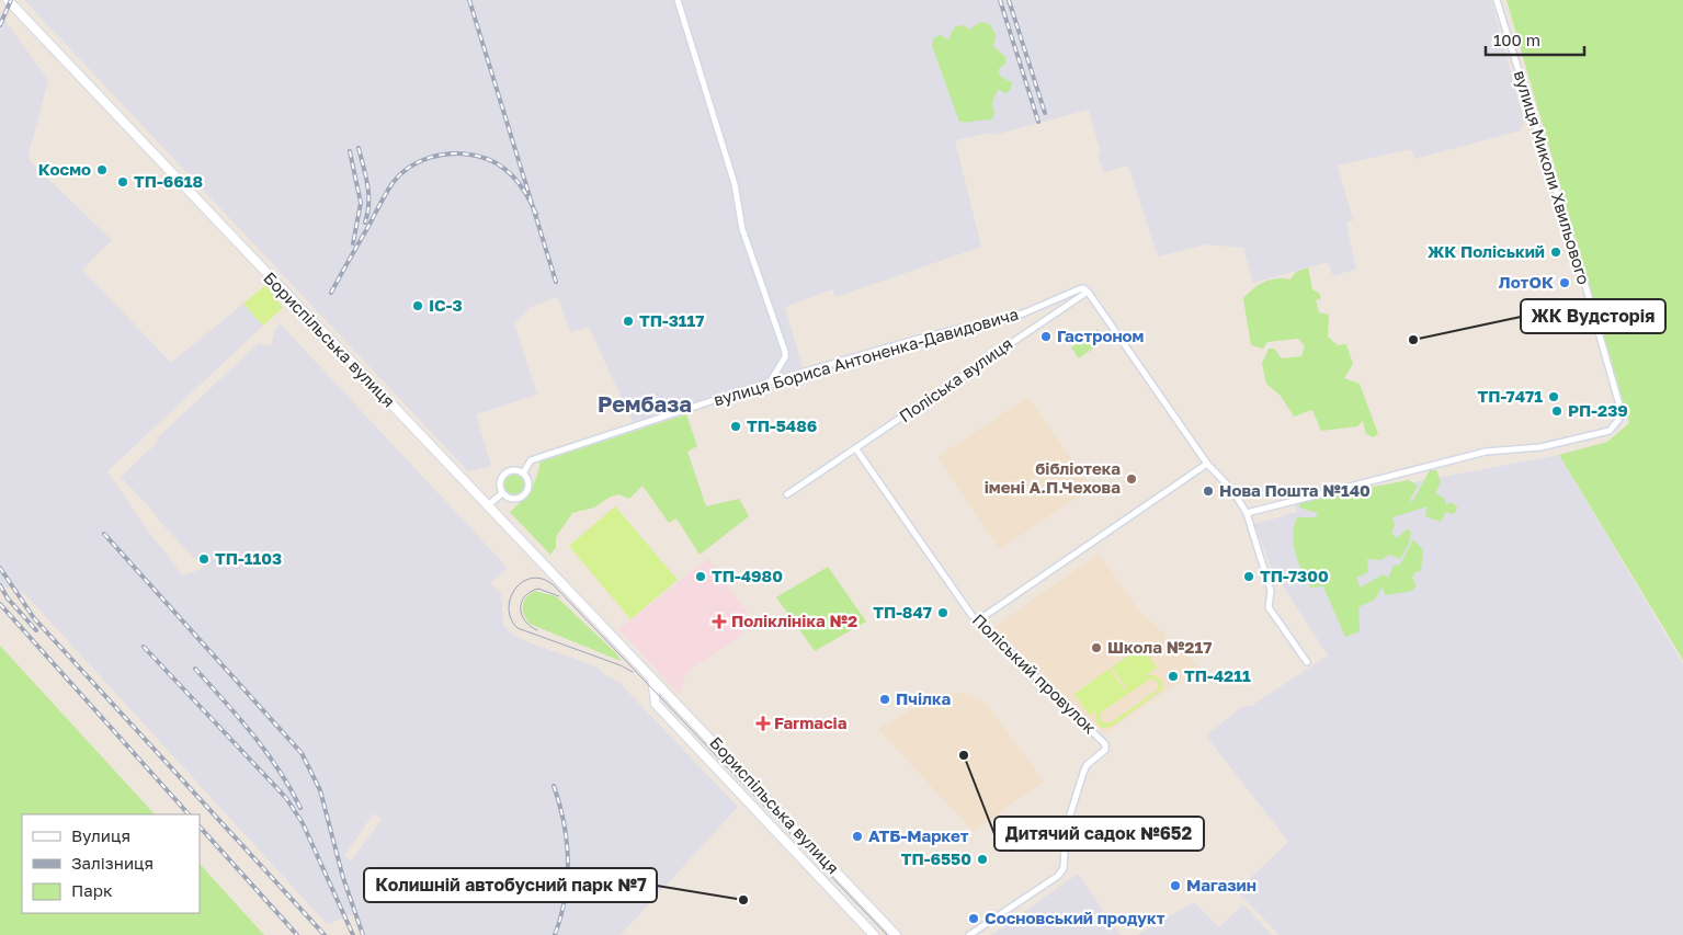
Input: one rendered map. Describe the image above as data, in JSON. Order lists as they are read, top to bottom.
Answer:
{
  "streets": {
    "main road": ["Бориспільська вулиця"],
    "street": [
      "вулиця Миколи Хвильового",
      "вулиця Бориса Антоненка-Давидовича",
      "Поліська вулиця",
      "Поліський провулок"
    ]
  },
  "crossings": [
    ["вулиця Бориса Антоненка-Давидовича", "Поліська вулиця"],
    ["Поліська вулиця", "Поліський провулок"]
  ],
  "districts": ["Рембаза"],
  "places": {
    "other": [
      "Космо",
      "ТП-6618",
      "ЖК Поліський",
      "ЛотОК",
      "ІС-3",
      "ТП-3117",
      "Гастроном",
      "ЖК Вудсторія",
      "ТП-7471",
      "РП-239",
      "ТП-5486",
      "бібліотека імені А.П.Чехова",
      "Нова Пошта №140",
      "ТП-1103",
      "ТП-4980",
      "ТП-7300",
      "ТП-847",
      "Школа №217",
      "ТП-4211",
      "Пчілка",
      "Дитячий садок №652",
      "АТБ-Маркет",
      "ТП-6550",
      "Магазин",
      "Колишній автобусний парк №7",
      "Сосновський продукт"
    ],
    "health": ["Поліклініка №2", "Farmacia"]
  },
  "legend": ["Вулиця", "Залізниця", "Парк"],
  "scale_bar": "100 m"
}
